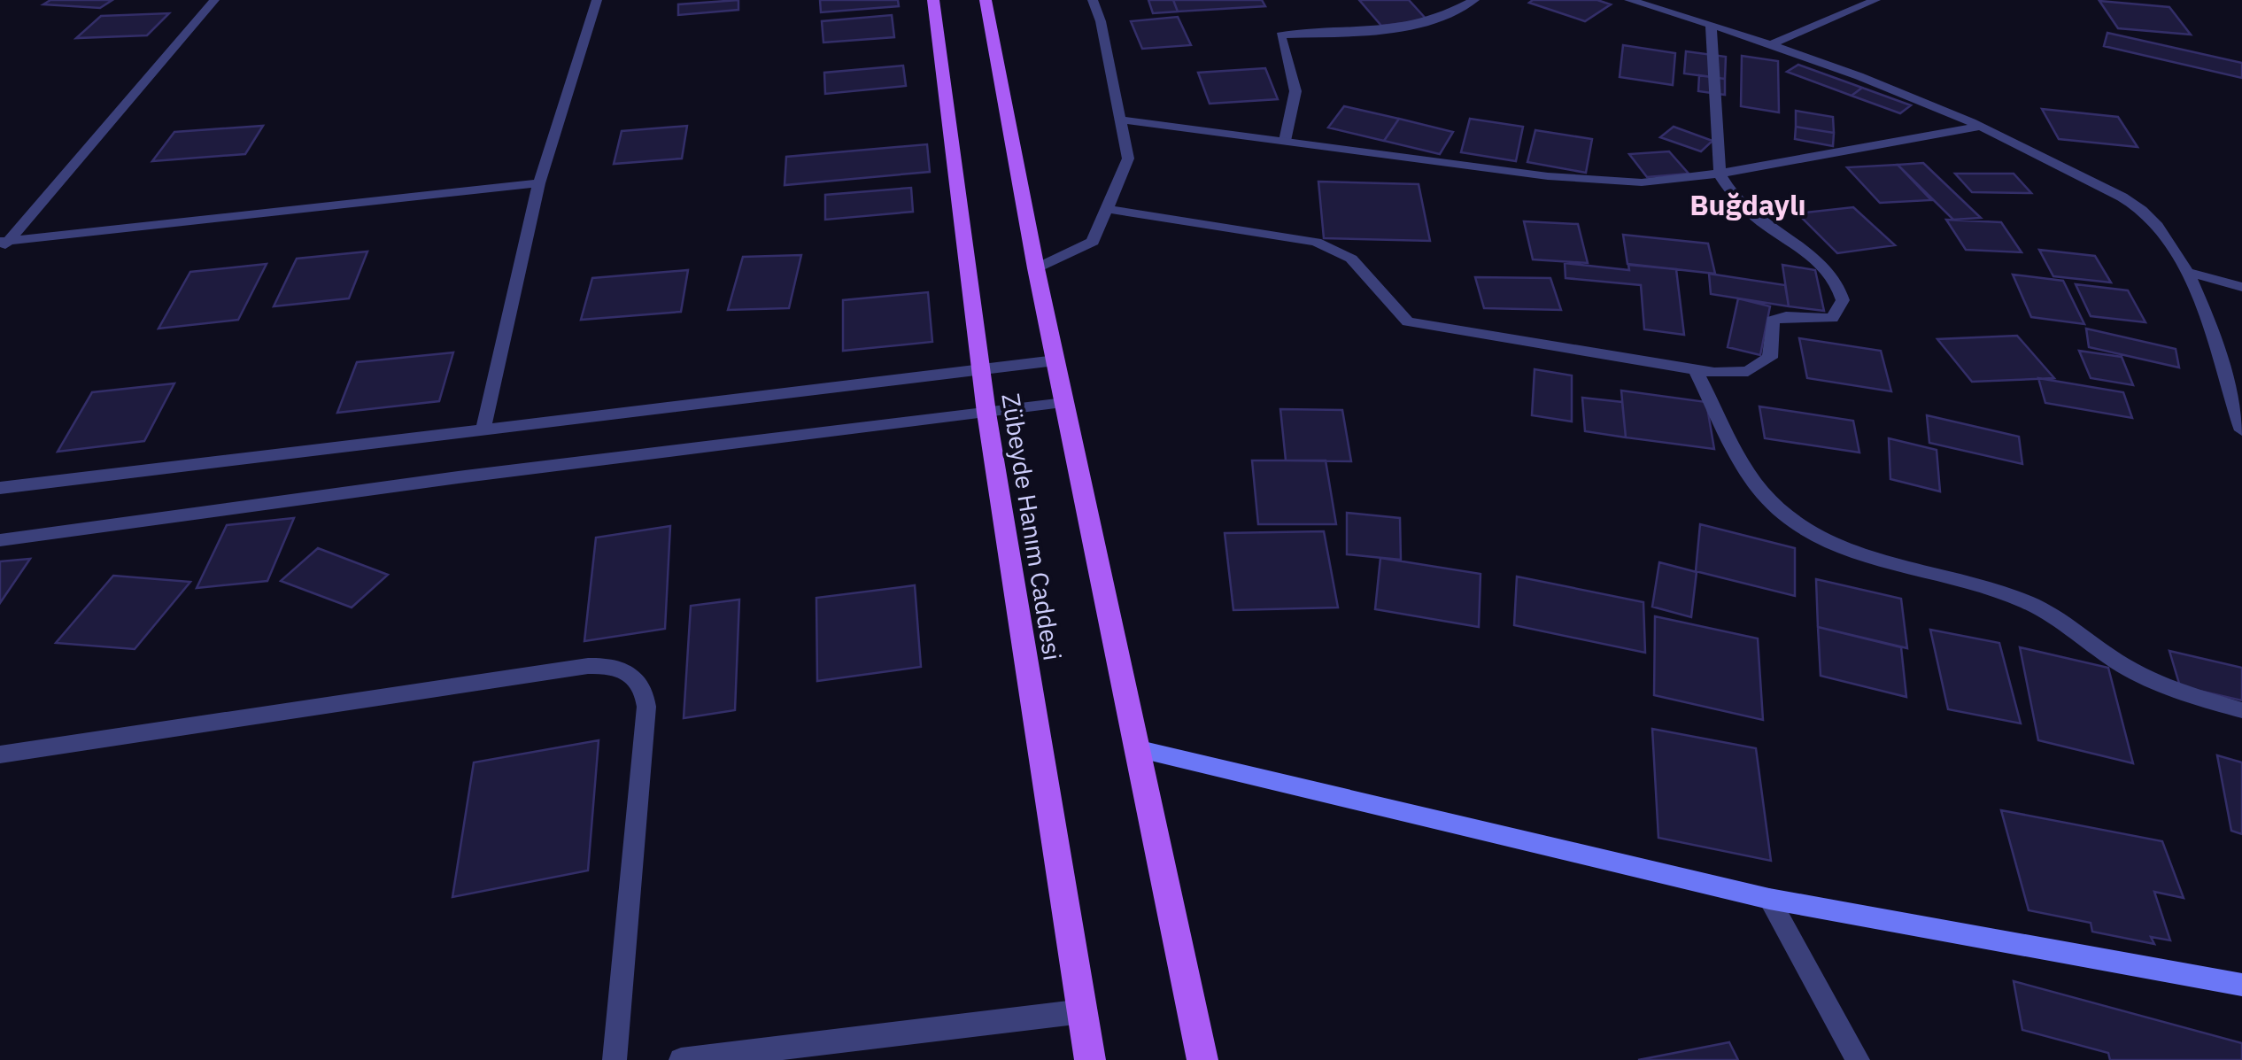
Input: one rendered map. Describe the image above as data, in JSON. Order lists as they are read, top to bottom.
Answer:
{
  "streets": {
    "main road": ["Zübeyde Hanım Caddesi"]
  },
  "districts": ["Buğdaylı"]
}
